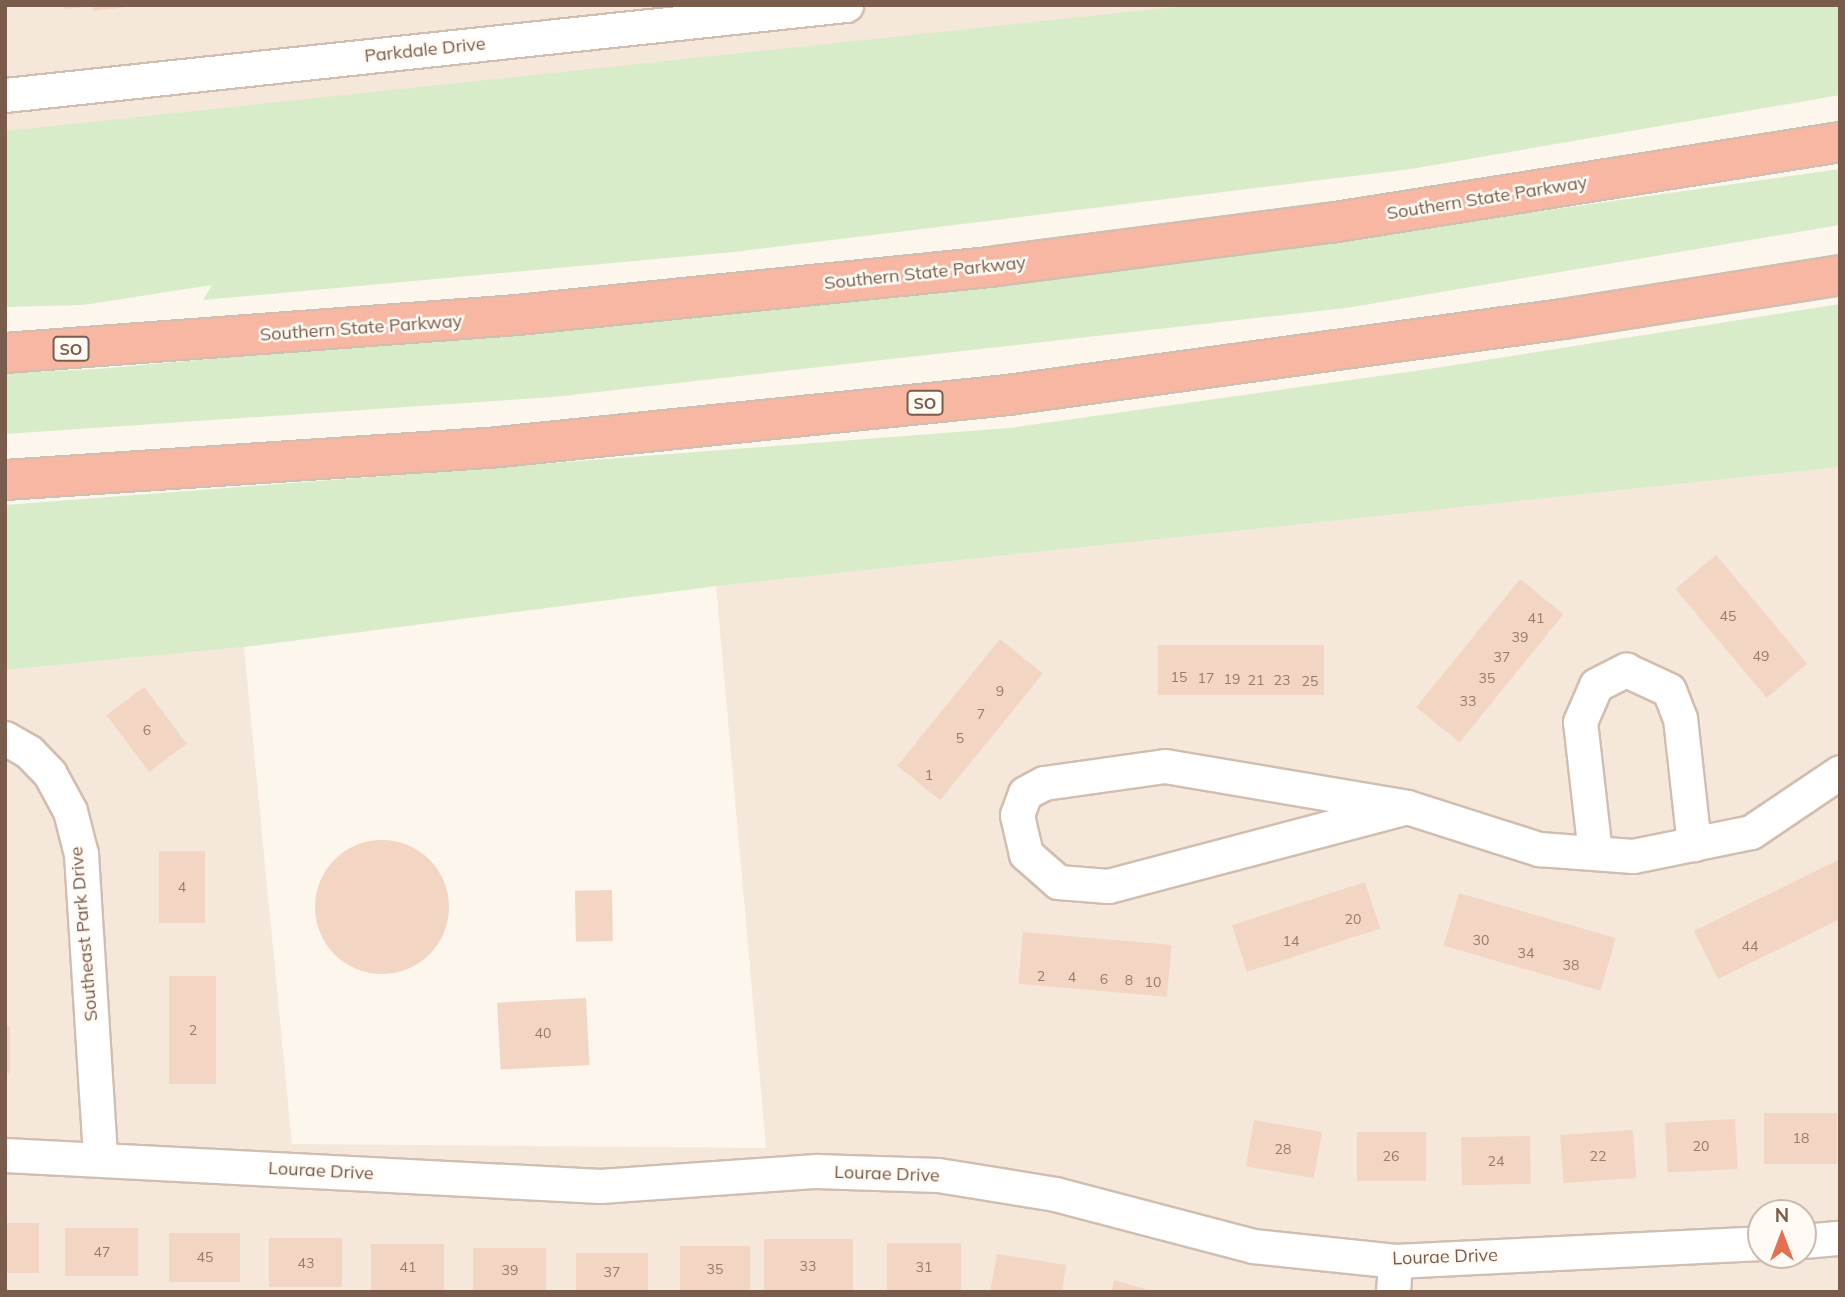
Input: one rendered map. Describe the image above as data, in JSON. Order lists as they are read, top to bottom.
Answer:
{
  "streets": {
    "highway": ["Southern State Parkway", "SO"],
    "street": ["Parkdale Drive", "Southeast Park Drive", "Lourae Drive"]
  },
  "crossings": [
    ["Southeast Park Drive", "Lourae Drive"]
  ],
  "house_numbers": [
    "45",
    "41",
    "39",
    "49",
    "37",
    "15",
    "17",
    "35",
    "19",
    "21",
    "23",
    "25",
    "9",
    "33",
    "7",
    "6",
    "5",
    "1",
    "4",
    "20",
    "30",
    "14",
    "44",
    "34",
    "38",
    "2",
    "4",
    "6",
    "8",
    "10",
    "2",
    "40",
    "18",
    "20",
    "28",
    "26",
    "22",
    "24",
    "47",
    "45",
    "43",
    "33",
    "41",
    "31",
    "35",
    "39",
    "37"
  ],
  "north": "top"
}
